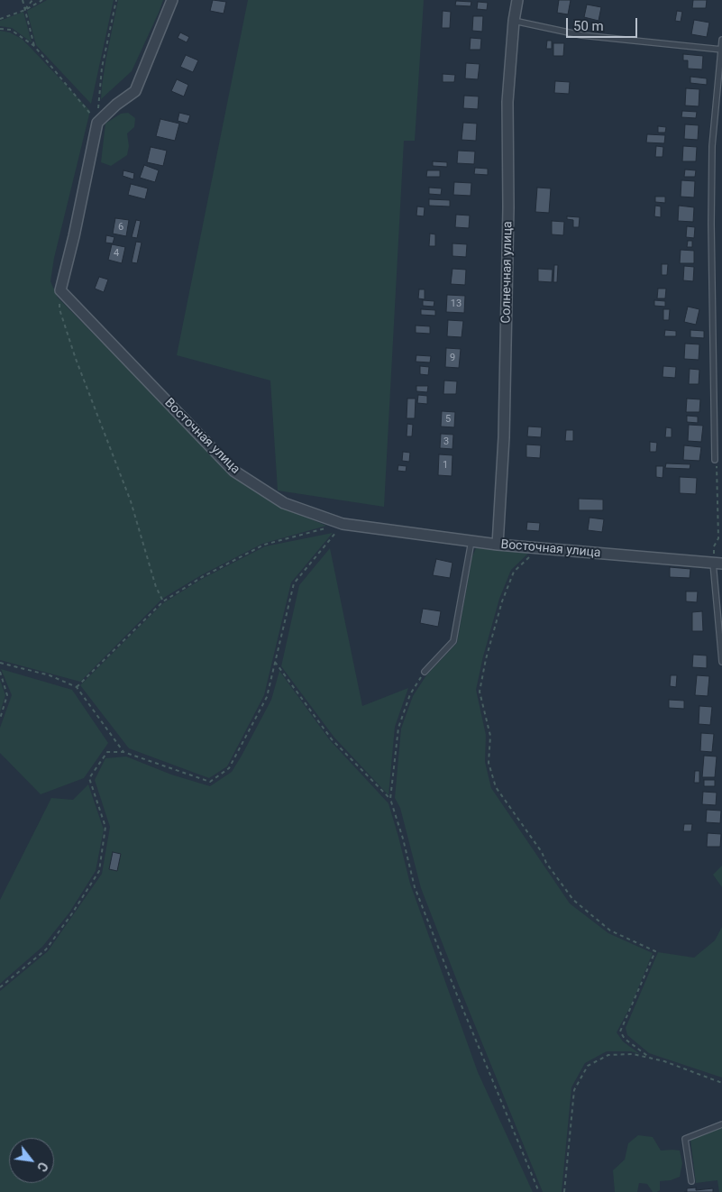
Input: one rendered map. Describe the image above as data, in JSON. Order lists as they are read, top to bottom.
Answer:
{
  "streets": {
    "street": ["Солнечная улица", "Восточная улица"]
  },
  "crossings": [
    ["Солнечная улица", "Восточная улица"]
  ],
  "house_numbers": [
    "6",
    "4",
    "13",
    "9",
    "5",
    "3",
    "1"
  ],
  "scale_bar": "50 m",
  "north": "bottom right"
}
